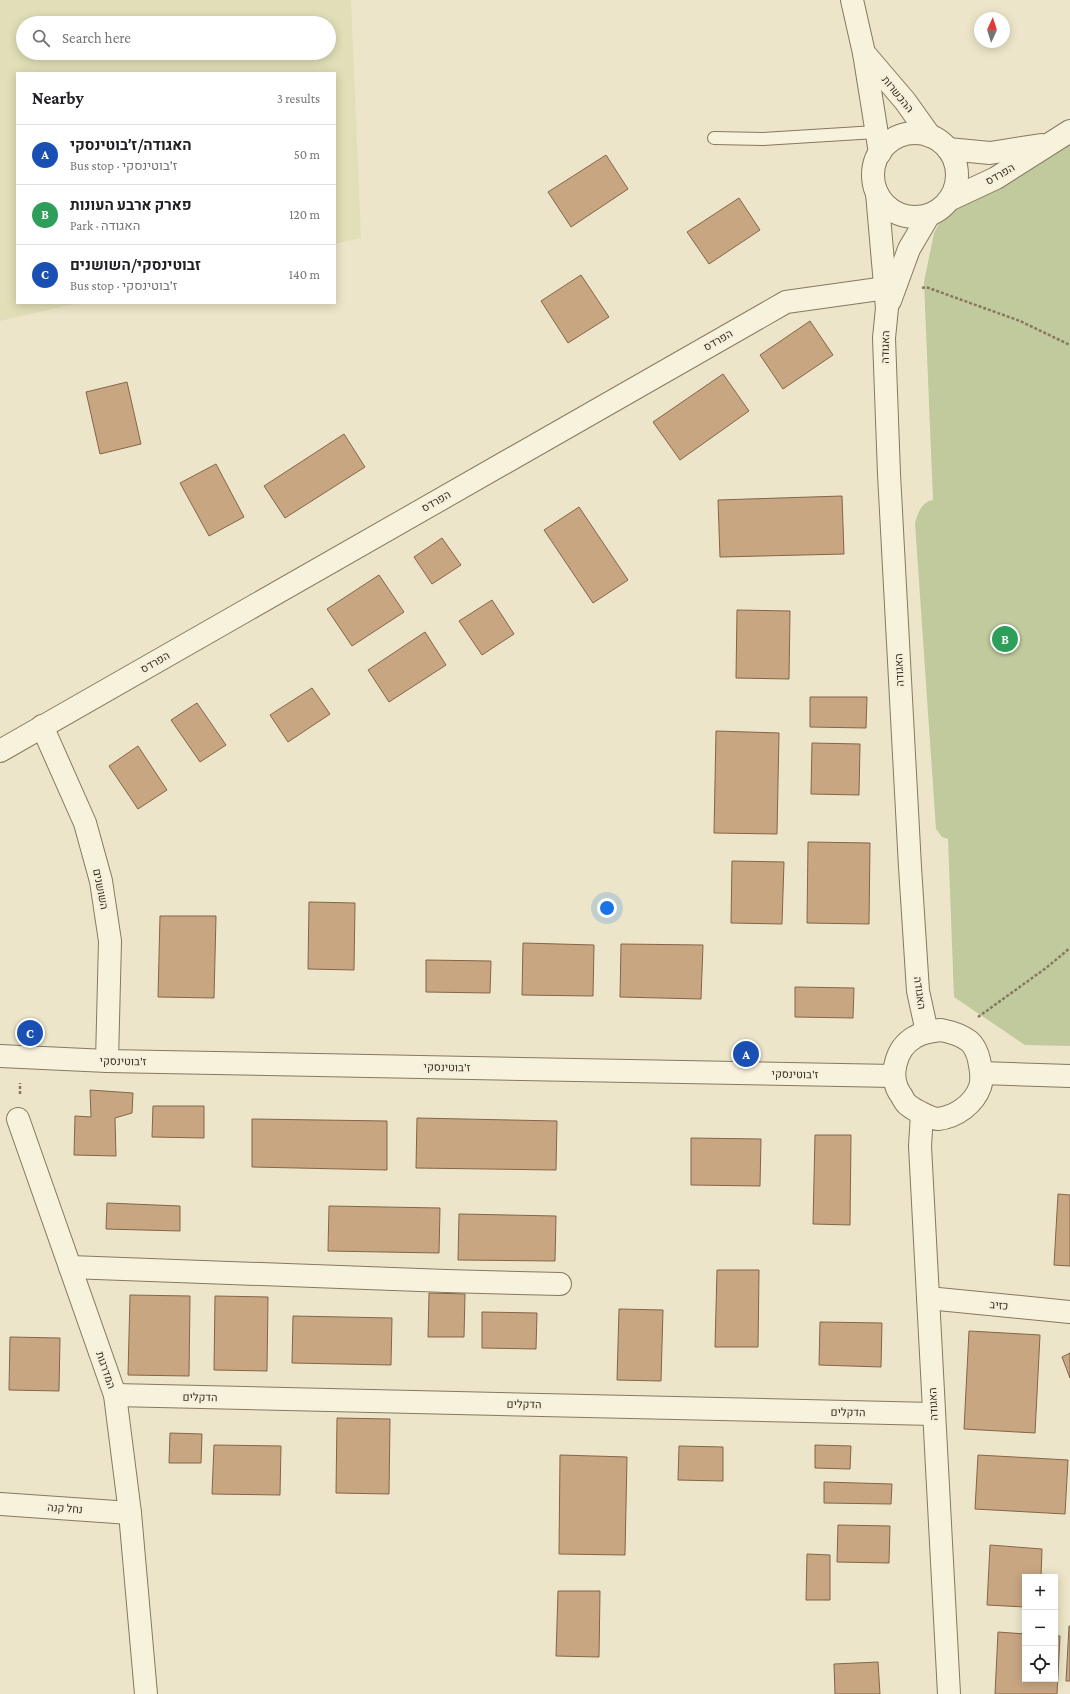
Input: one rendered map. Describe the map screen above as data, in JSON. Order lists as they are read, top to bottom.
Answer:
{
  "streets": {
    "street": [
      "ההכשרות",
      "הפרדס",
      "האגודה",
      "השושנים",
      "ז'בוטינסקי",
      "כזיב",
      "המדרגות",
      "הדקלים",
      "נחל קנה"
    ]
  },
  "crossings": [
    ["ההכשרות", "הפרדס"],
    ["ההכשרות", "האגודה"],
    ["הפרדס", "האגודה"],
    ["הפרדס", "השושנים"],
    ["האגודה", "ז'בוטינסקי"],
    ["האגודה", "כזיב"],
    ["האגודה", "הדקלים"],
    ["השושנים", "ז'בוטינסקי"],
    ["המדרגות", "הדקלים"],
    ["המדרגות", "נחל קנה"]
  ],
  "north": "top",
  "page": {
    "search": "Search here",
    "heading": ["Nearby", "3 results"],
    "list": [
      {
        "mark": "A",
        "name": "האגודה/ז׳בוטינסקי",
        "note": "Bus stop · ז'בוטינסקי",
        "value": "50 m"
      },
      {
        "mark": "B",
        "name": "פארק ארבע העונות",
        "note": "Park · האגודה",
        "value": "120 m"
      },
      {
        "mark": "C",
        "name": "זבוטינסקי/השושנים",
        "note": "Bus stop · ז'בוטינסקי",
        "value": "140 m"
      }
    ],
    "pins": ["B", "C", "A"],
    "map_buttons": ["+", "−"]
  }
}
